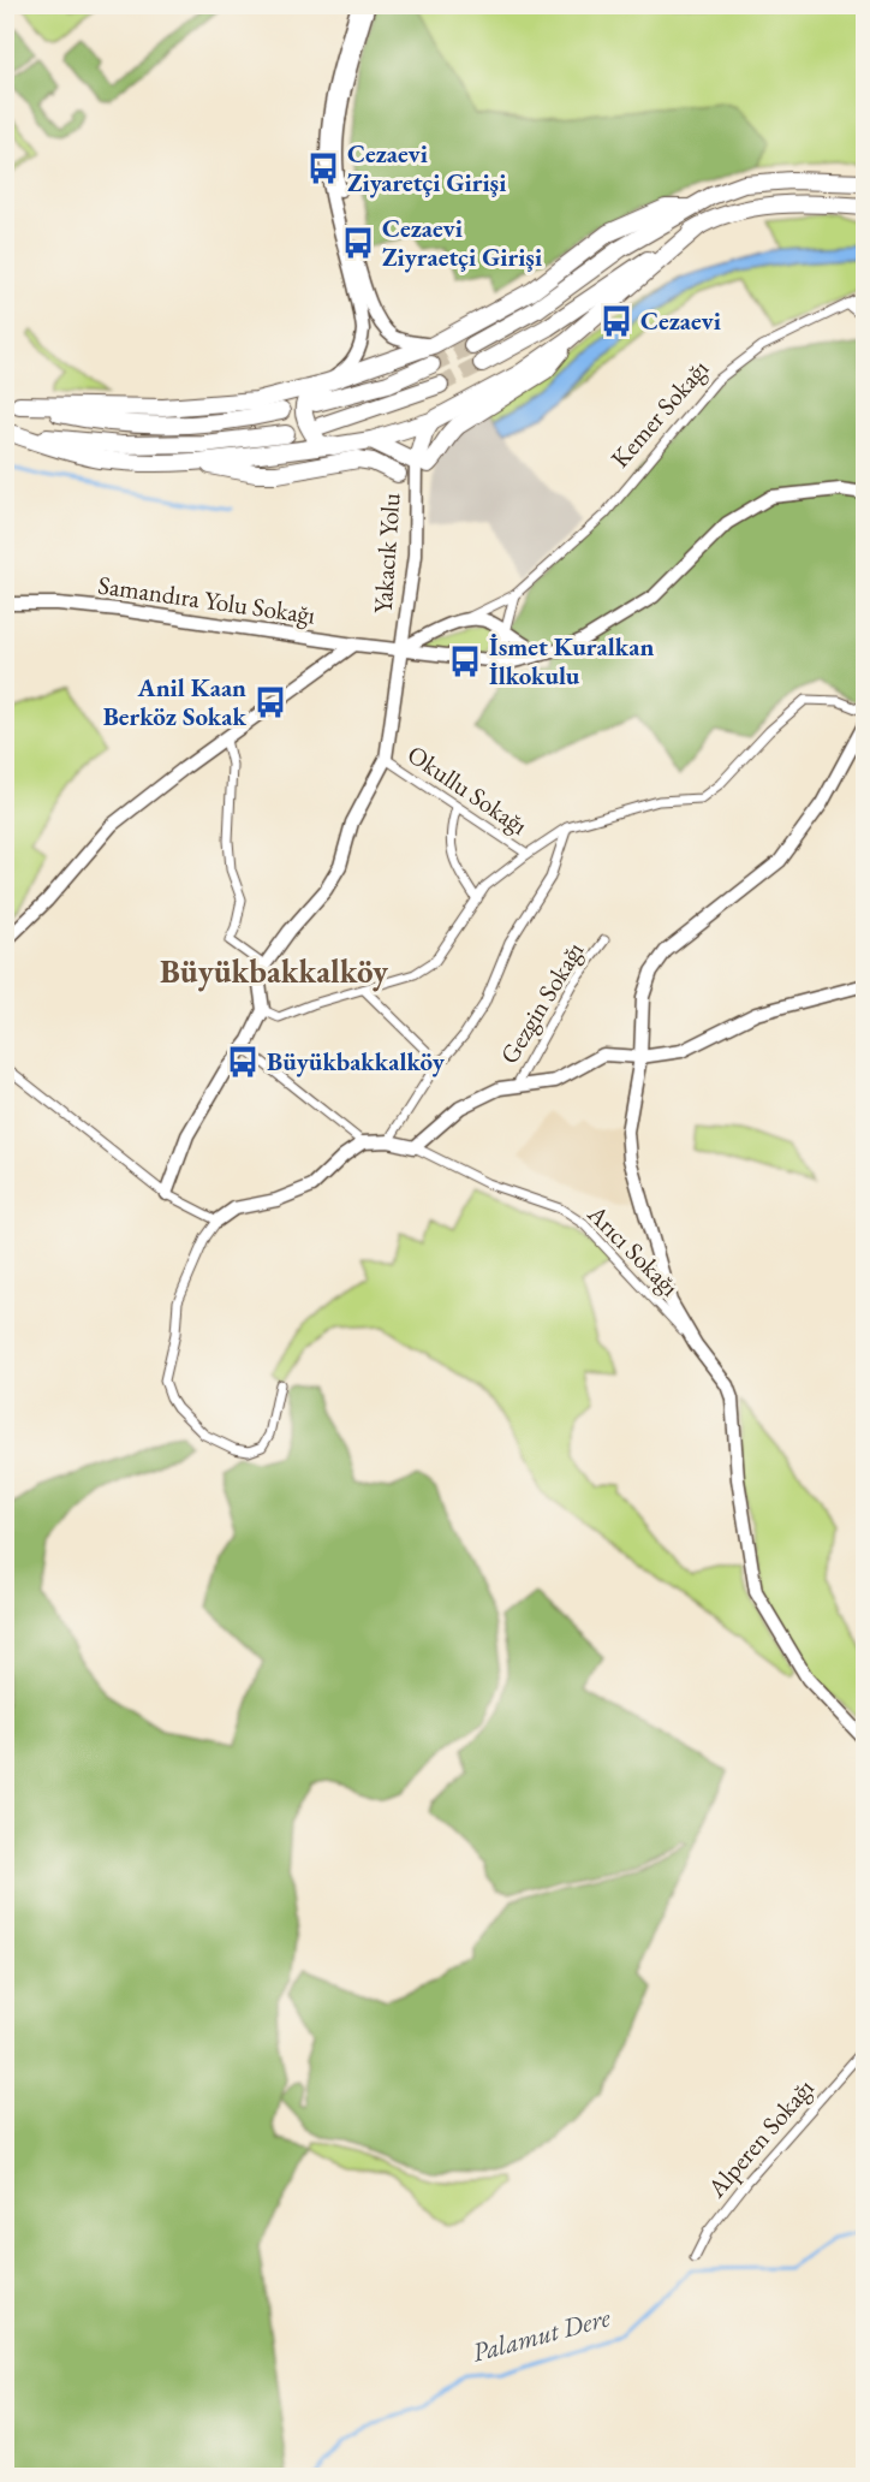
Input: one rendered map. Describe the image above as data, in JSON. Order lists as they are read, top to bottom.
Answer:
{
  "streets": {
    "main road": ["Kemer Sokağı", "Yakacık Yolu", "Samandıra Yolu Sokağı"],
    "street": [
      "Okullu Sokağı",
      "Gezgin Sokağı",
      "Arıcı Sokağı",
      "Alperen Sokağı"
    ]
  },
  "crossings": [
    ["Kemer Sokağı", "Yakacık Yolu"],
    ["Kemer Sokağı", "Samandıra Yolu Sokağı"],
    ["Yakacık Yolu", "Samandıra Yolu Sokağı"],
    ["Yakacık Yolu", "Okullu Sokağı"]
  ],
  "districts": ["Büyükbakkalköy"],
  "water": ["Palamut Dere"],
  "places": {
    "bus stop": [
      "Cezaevi Ziyaretçi Girişi",
      "Cezaevi Ziyraetçi Girişi",
      "Cezaevi",
      "İsmet Kuralkan İlkokulu",
      "Anil Kaan Berköz Sokak",
      "Büyükbakkalköy"
    ]
  }
}
